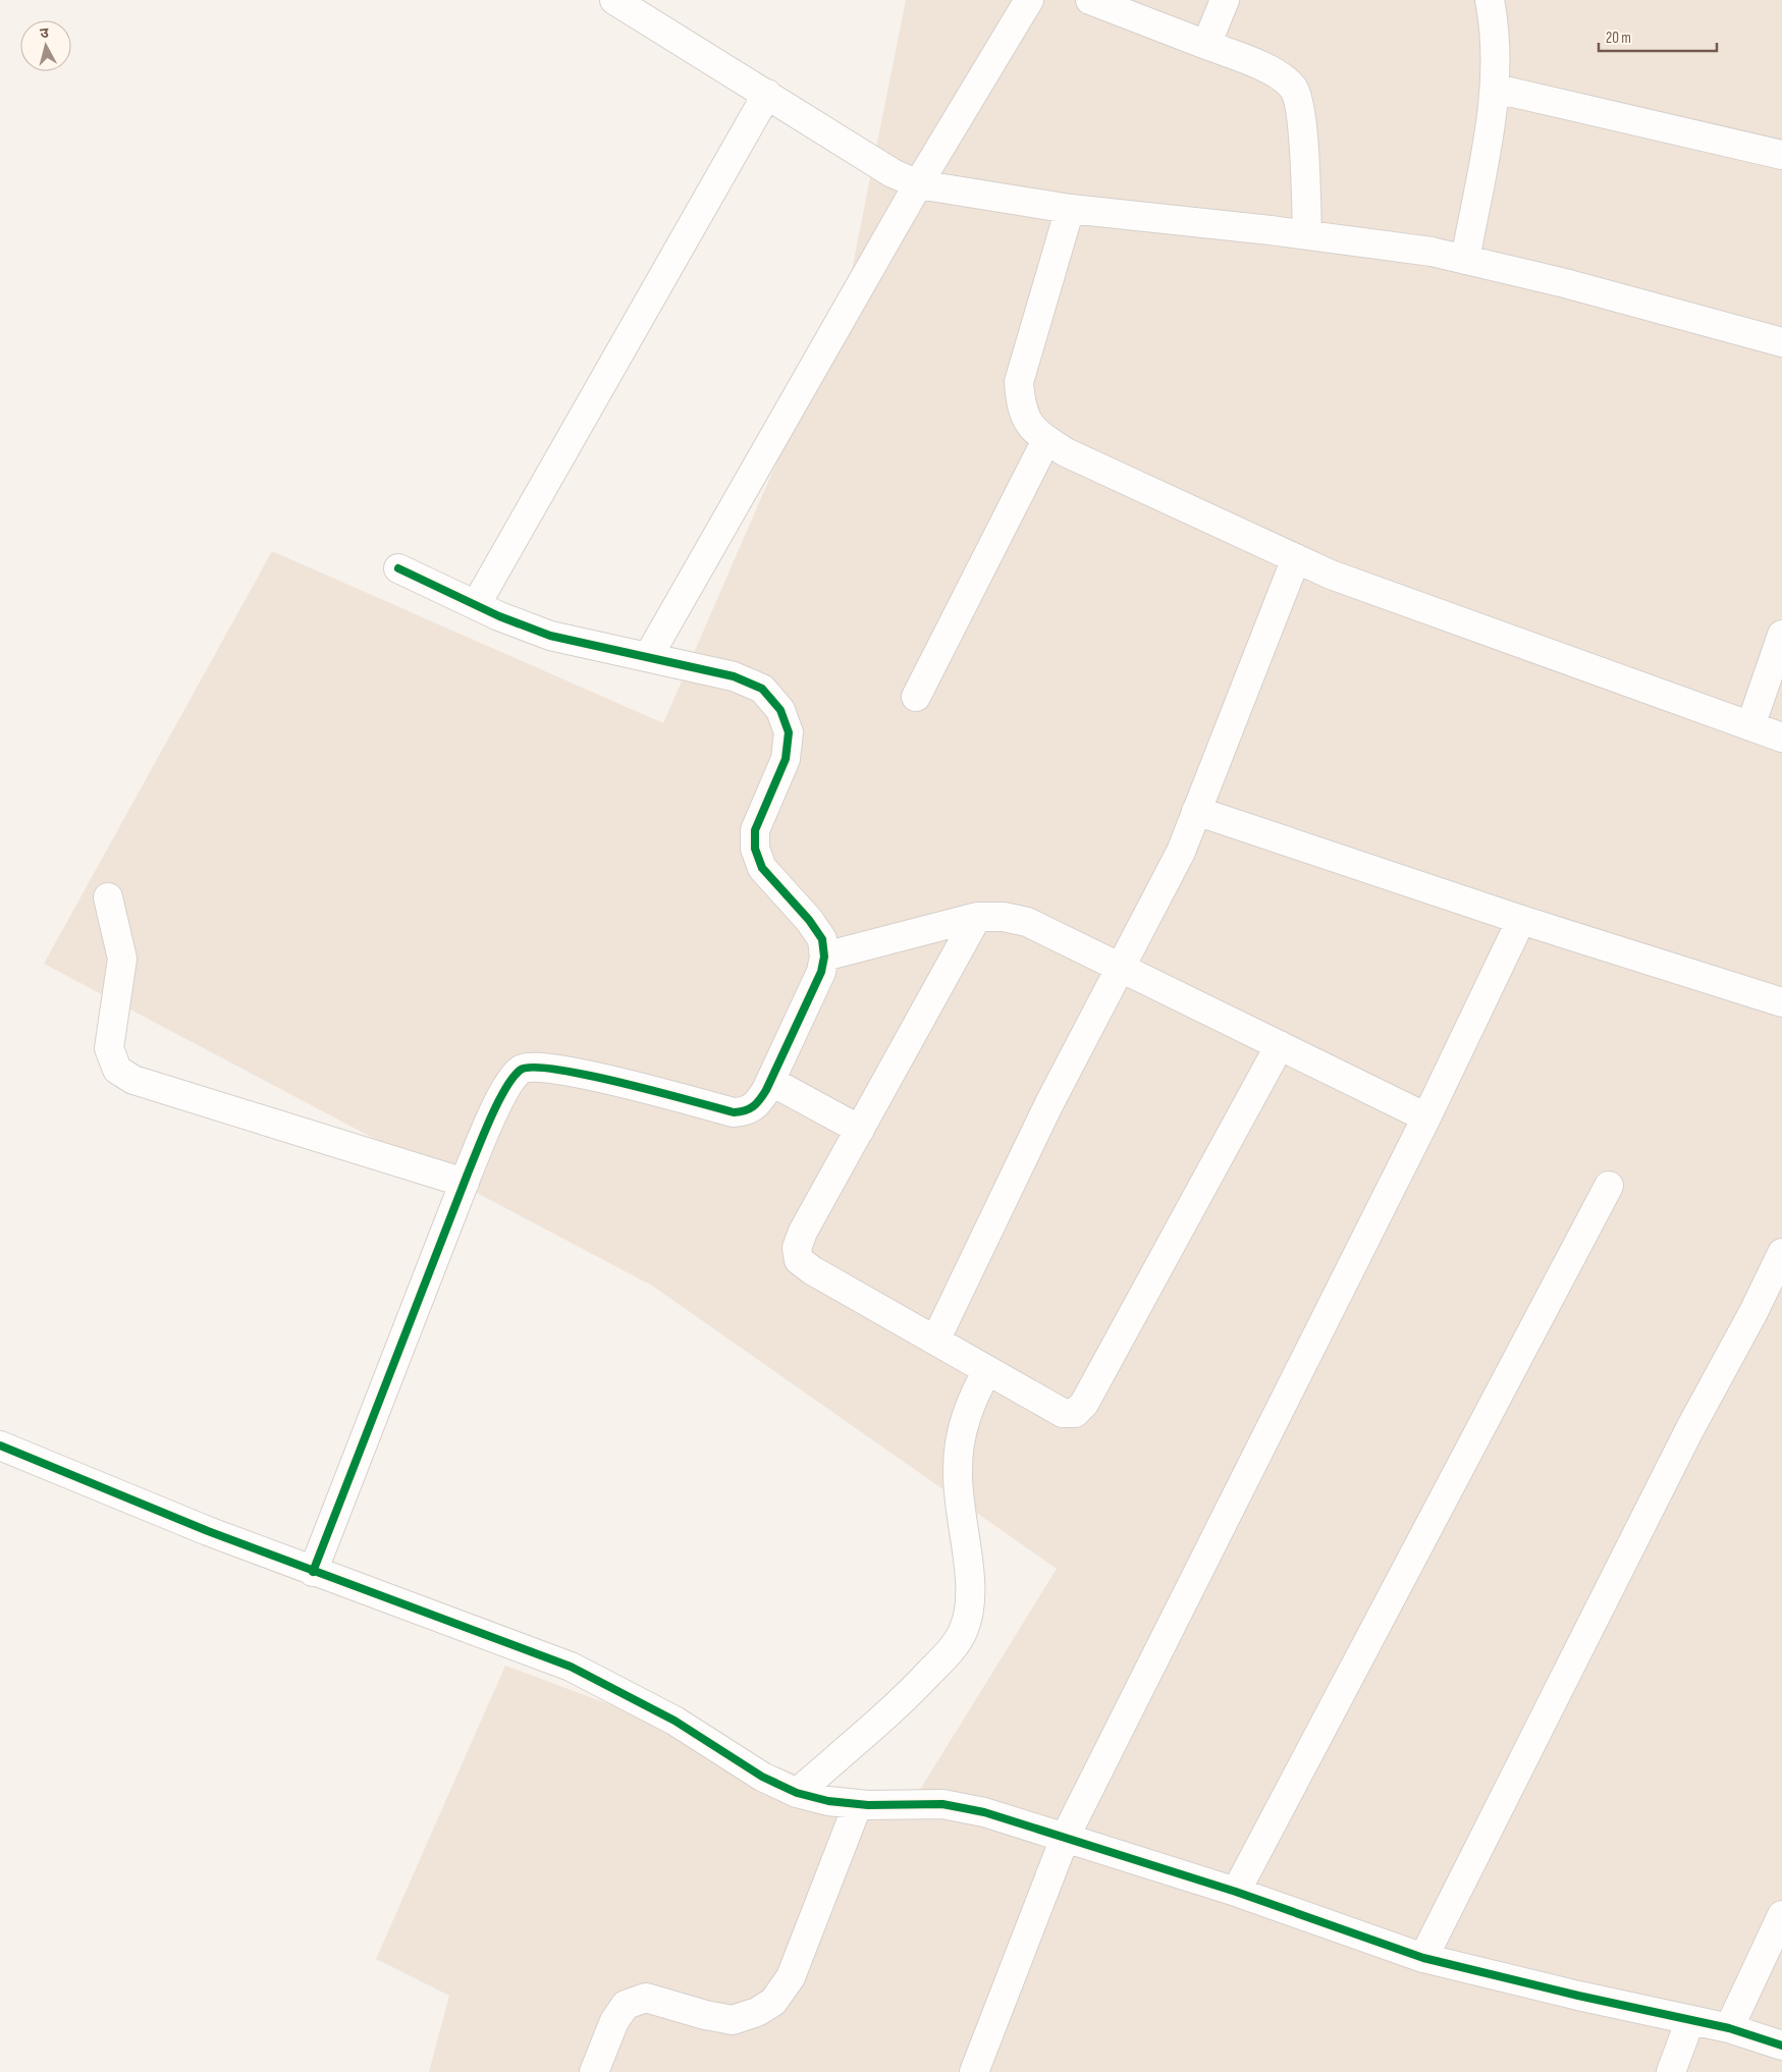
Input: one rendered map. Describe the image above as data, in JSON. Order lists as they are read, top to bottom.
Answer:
{
  "scale_bar": "20 m",
  "north": "top"
}
